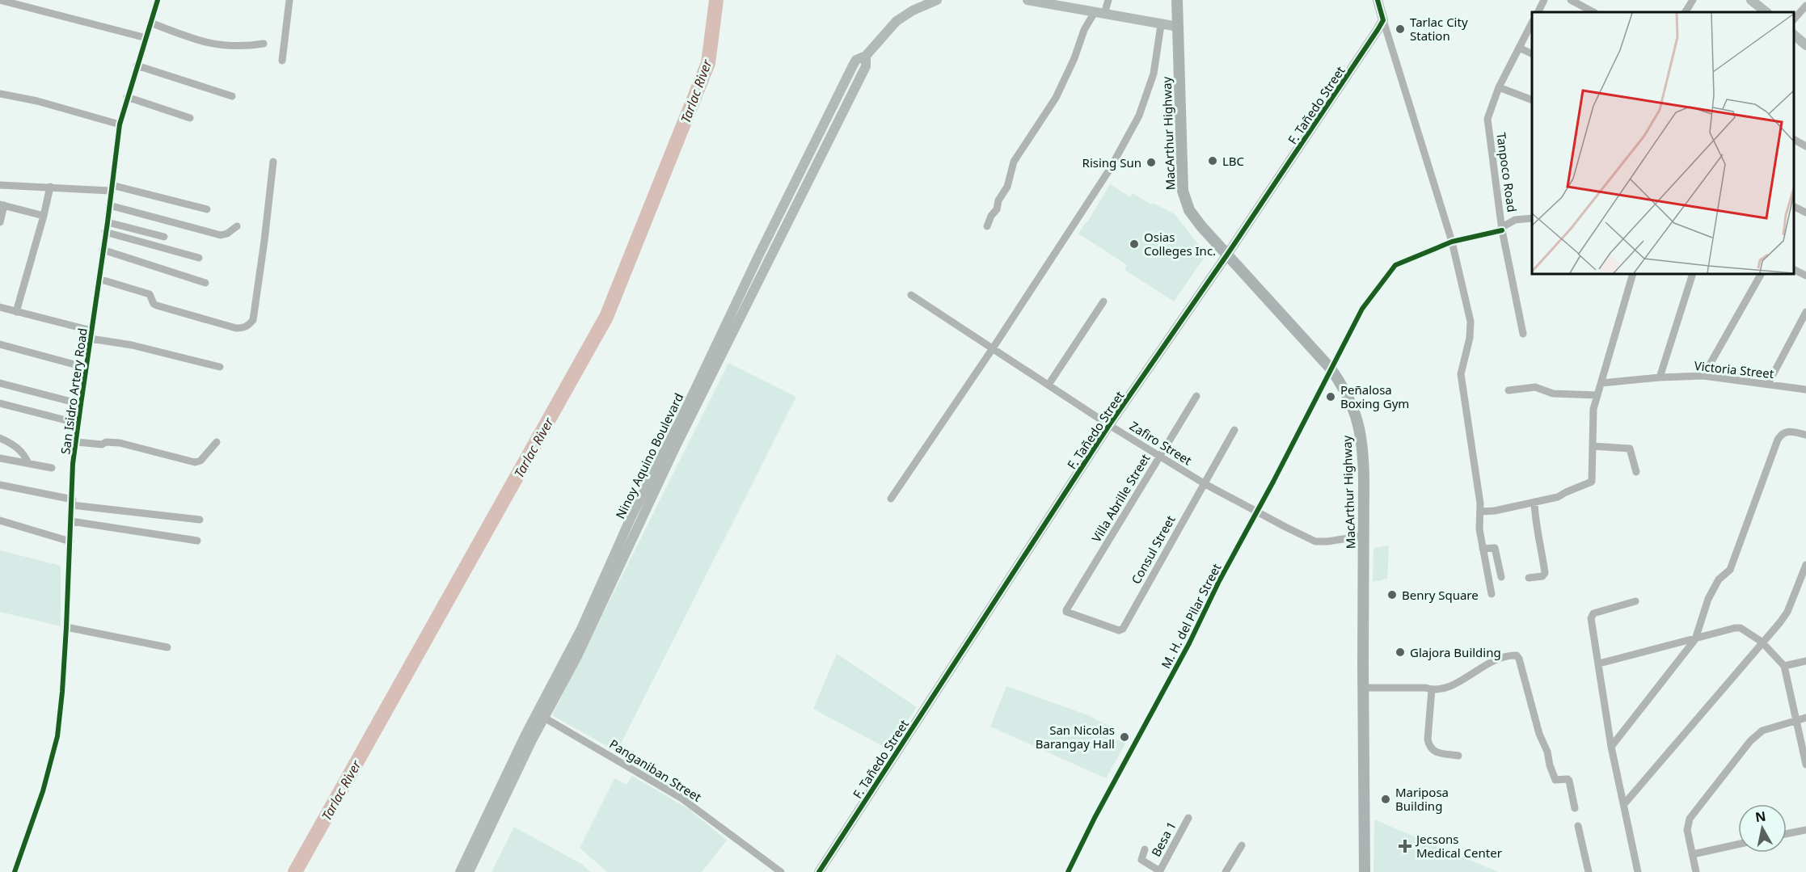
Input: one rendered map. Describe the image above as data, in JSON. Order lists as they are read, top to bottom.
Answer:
{
  "streets": {
    "highway": ["MacArthur Highway"],
    "main road": ["F. Tañedo Street", "Ninoy Aquino Boulevard"],
    "street": [
      "Tanpoco Road",
      "Victoria Street",
      "San Isidro Artery Road",
      "Zafiro Street",
      "Villa Abrille Street",
      "Consul Street",
      "M. H. del Pilar Street",
      "Panganiban Street",
      "Besa 1"
    ]
  },
  "crossings": [
    ["F. Tañedo Street", "MacArthur Highway"],
    ["F. Tañedo Street", "Zafiro Street"],
    ["MacArthur Highway", "Zafiro Street"],
    ["MacArthur Highway", "M. H. del Pilar Street"],
    ["Tanpoco Road", "M. H. del Pilar Street"],
    ["Zafiro Street", "Villa Abrille Street"],
    ["Zafiro Street", "Consul Street"],
    ["Zafiro Street", "M. H. del Pilar Street"],
    ["Ninoy Aquino Boulevard", "Panganiban Street"],
    ["Villa Abrille Street", "Consul Street"]
  ],
  "water": ["Tarlac River"],
  "places": {
    "other": [
      "Tarlac City Station",
      "LBC",
      "Rising Sun",
      "Osias Colleges Inc.",
      "Peñalosa Boxing Gym",
      "Benry Square",
      "Glajora Building",
      "San Nicolas Barangay Hall",
      "Mariposa Building"
    ],
    "health": ["Jecsons Medical Center"]
  },
  "north": "top"
}
